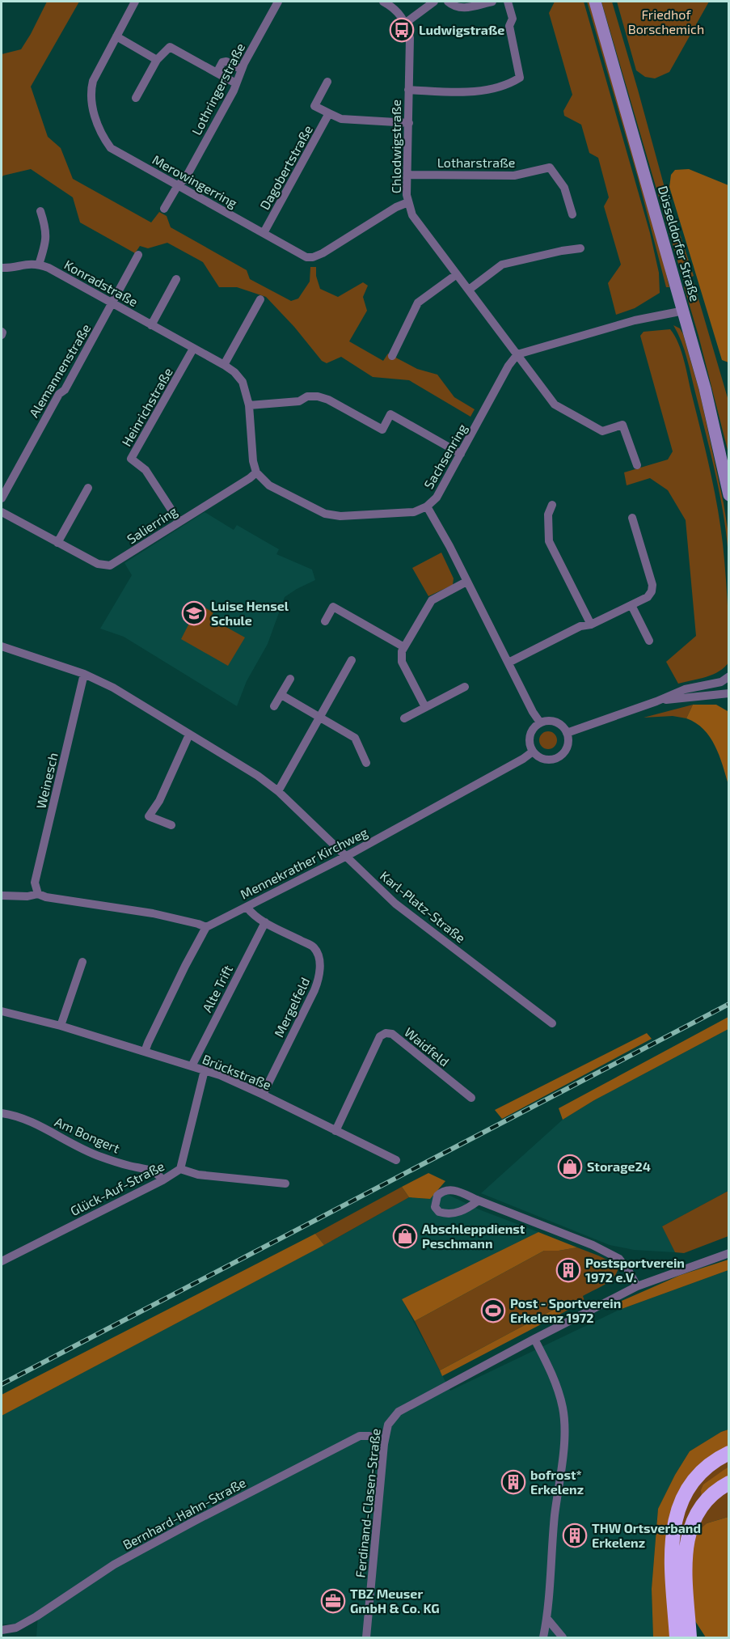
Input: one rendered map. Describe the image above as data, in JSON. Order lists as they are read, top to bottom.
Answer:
{
  "streets": {
    "main road": ["Düsseldorfer Straße"],
    "street": [
      "Lothringerstraße",
      "Chlodwigstraße",
      "Lotharstraße",
      "Dagobertstraße",
      "Merowingerring",
      "Konradstraße",
      "Alemannenstraße",
      "Heinrichstraße",
      "Sachsenring",
      "Salierring",
      "Weinesch",
      "Mennekrather Kirchweg",
      "Karl-Platz-Straße",
      "Alte Trift",
      "Mergelfeld",
      "Waidfeld",
      "Brückstraße",
      "Am Bongert",
      "Glück-Auf-Straße",
      "Ferdinand-Clasen-Straße",
      "Bernhard-Hahn-Straße"
    ]
  },
  "crossings": [
    ["Lothringerstraße", "Merowingerring"],
    ["Chlodwigstraße", "Lotharstraße"],
    ["Chlodwigstraße", "Merowingerring"],
    ["Chlodwigstraße", "Sachsenring"],
    ["Dagobertstraße", "Merowingerring"],
    ["Konradstraße", "Alemannenstraße"],
    ["Konradstraße", "Heinrichstraße"],
    ["Konradstraße", "Salierring"],
    ["Heinrichstraße", "Salierring"],
    ["Sachsenring", "Mennekrather Kirchweg"],
    ["Weinesch", "Karl-Platz-Straße"],
    ["Mennekrather Kirchweg", "Karl-Platz-Straße"],
    ["Mennekrather Kirchweg", "Mergelfeld"],
    ["Alte Trift", "Mergelfeld"],
    ["Alte Trift", "Brückstraße"],
    ["Mergelfeld", "Brückstraße"],
    ["Waidfeld", "Brückstraße"],
    ["Brückstraße", "Glück-Auf-Straße"],
    ["Am Bongert", "Glück-Auf-Straße"],
    ["Ferdinand-Clasen-Straße", "Bernhard-Hahn-Straße"]
  ],
  "parks": ["Friedhof Borschemich"],
  "places": {
    "bus stop": ["Ludwigstraße"],
    "school or university": ["Luise Hensel Schule"],
    "shop": ["Storage24", "Abschleppdienst Peschmann"],
    "building": ["Postsportverein 1972 e.V.", "bofrost* Erkelenz", "THW Ortsverband Erkelenz"],
    "sports": ["Post - Sportverein Erkelenz 1972"],
    "office": ["TBZ Meuser GmbH & Co. KG"]
  }
}
